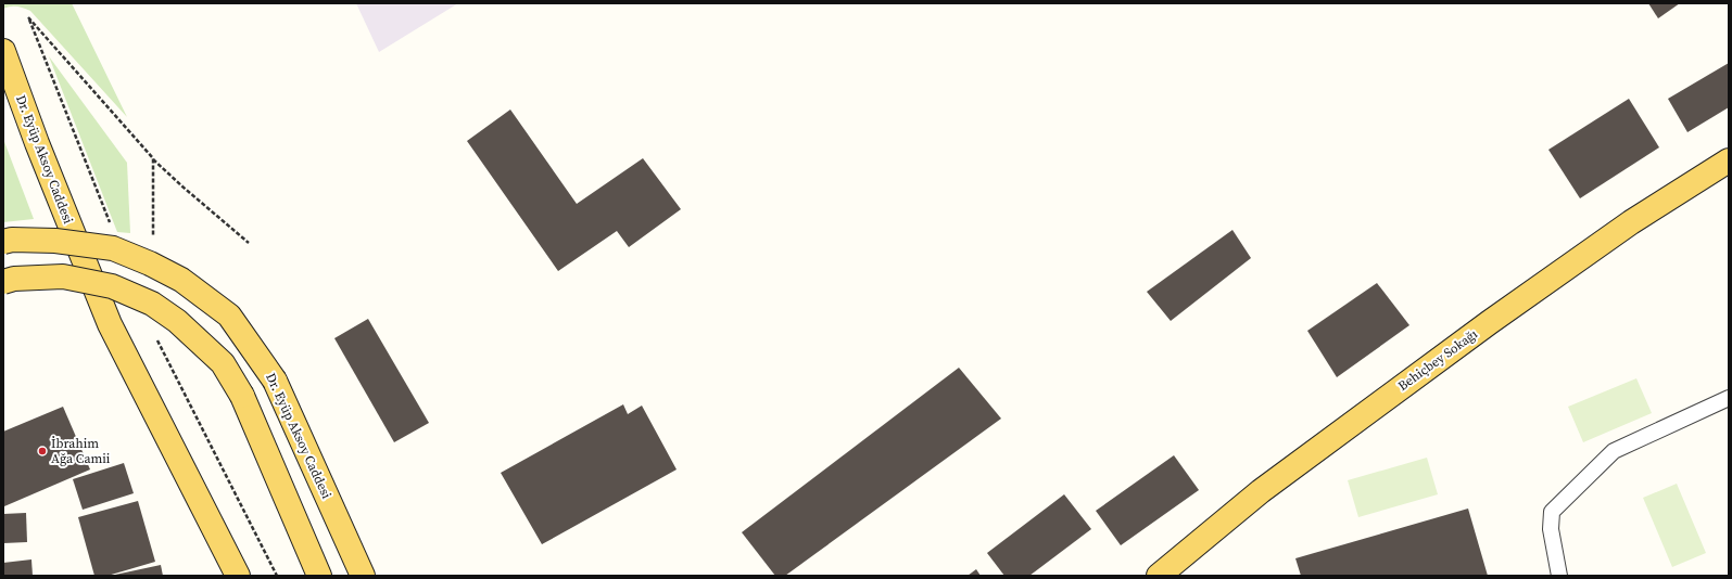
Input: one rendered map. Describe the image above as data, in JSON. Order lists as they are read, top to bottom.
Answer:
{
  "streets": {
    "main road": ["Dr. Eyüp Aksoy Caddesi", "Behiçbey Sokağı"]
  },
  "places": ["İbrahim Ağa Camii"]
}
